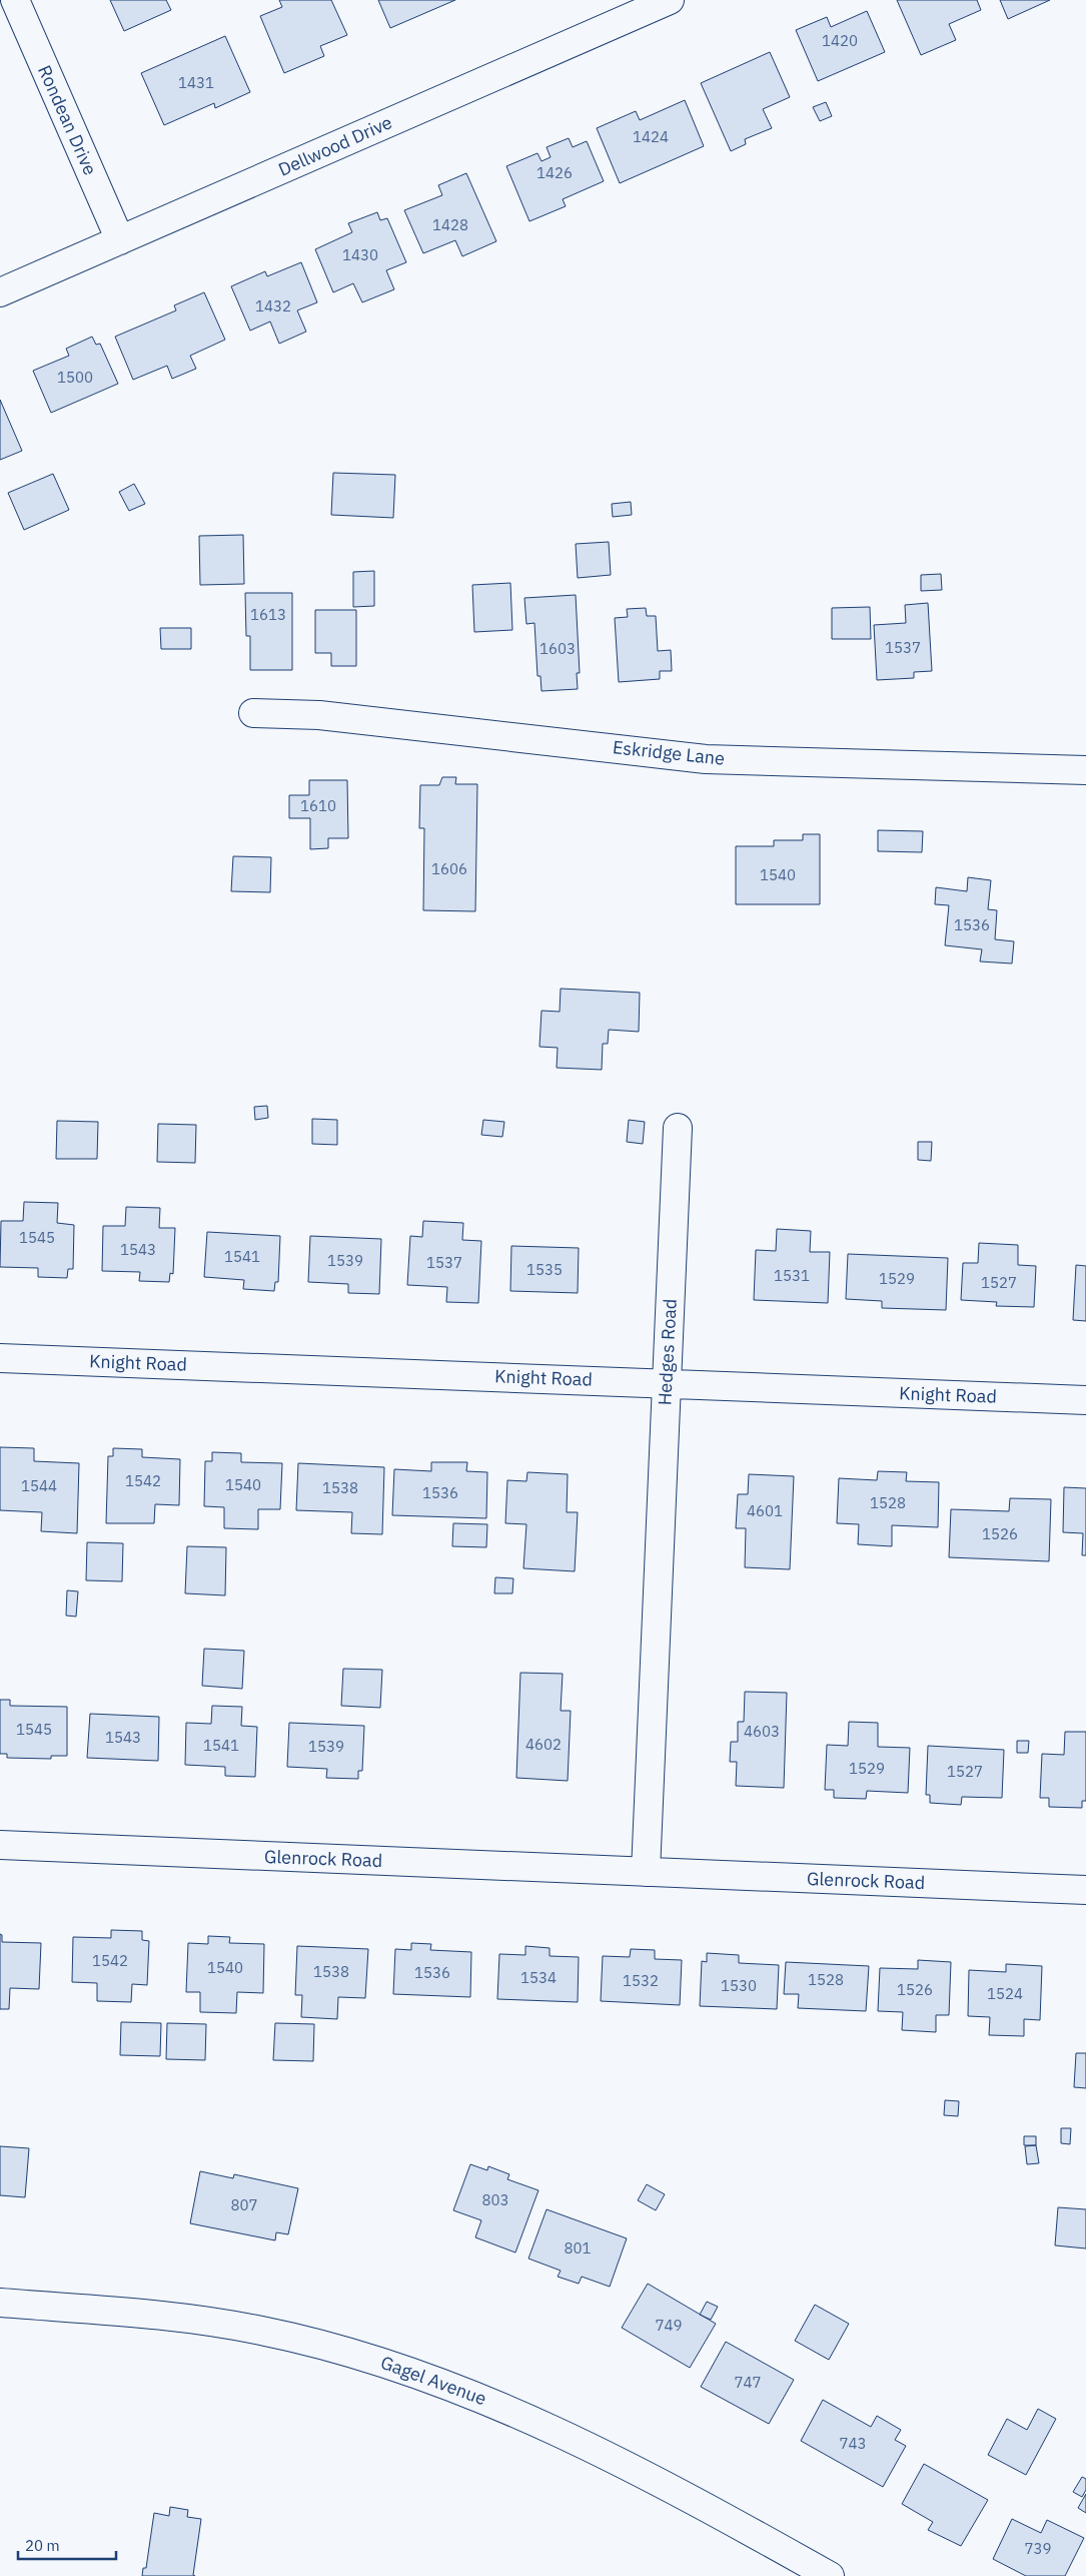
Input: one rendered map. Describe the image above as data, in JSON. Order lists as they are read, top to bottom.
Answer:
{
  "streets": {
    "street": [
      "Rondean Drive",
      "Dellwood Drive",
      "Eskridge Lane",
      "Hedges Road",
      "Knight Road",
      "Glenrock Road",
      "Gagel Avenue"
    ]
  },
  "crossings": [
    ["Rondean Drive", "Dellwood Drive"],
    ["Hedges Road", "Knight Road"],
    ["Hedges Road", "Glenrock Road"]
  ],
  "house_numbers": [
    "1420",
    "1431",
    "1424",
    "1426",
    "1428",
    "1430",
    "1432",
    "1500",
    "1613",
    "1537",
    "1603",
    "1610",
    "1606",
    "1540",
    "1536",
    "1545",
    "1543",
    "1541",
    "1539",
    "1537",
    "1535",
    "1531",
    "1529",
    "1527",
    "1542",
    "1540",
    "1544",
    "1538",
    "1536",
    "1528",
    "4601",
    "1526",
    "1545",
    "4603",
    "1543",
    "4602",
    "1541",
    "1539",
    "1529",
    "1527",
    "1542",
    "1540",
    "1538",
    "1536",
    "1534",
    "1528",
    "1532",
    "1530",
    "1526",
    "1524",
    "803",
    "807",
    "801",
    "749",
    "747",
    "743",
    "739"
  ],
  "scale_bar": "20 m"
}
